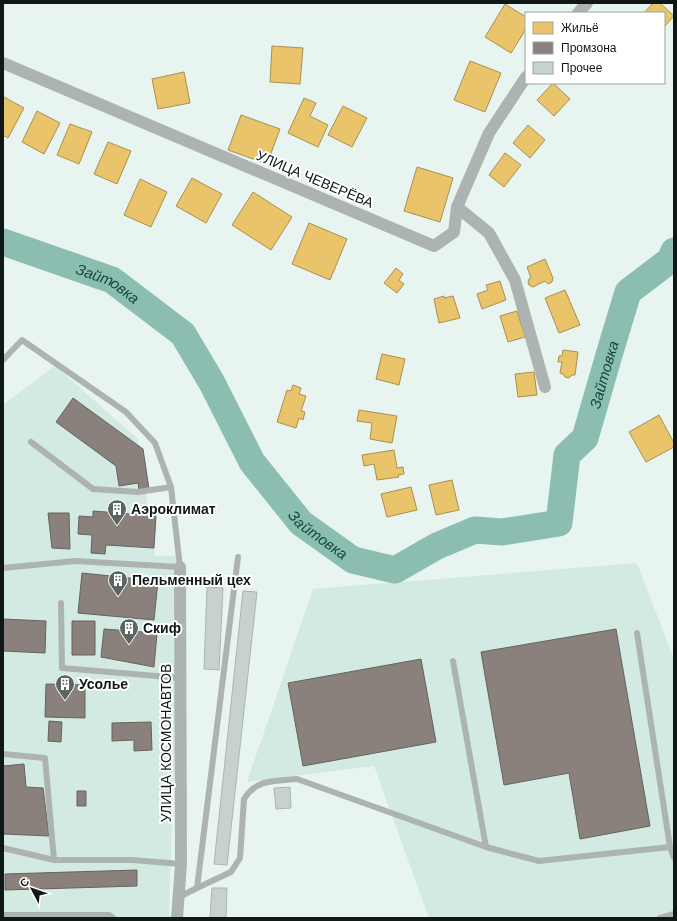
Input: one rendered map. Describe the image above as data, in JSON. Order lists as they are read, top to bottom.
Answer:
{
  "streets": {
    "street": ["УЛИЦА ЧЕВЕРЁВА", "УЛИЦА КОСМОНАВТОВ"]
  },
  "water": ["Зайтовка"],
  "places": {
    "building": [
      "Аэроклимат",
      "Пельменный цех",
      "Скиф",
      "Усолье"
    ]
  },
  "legend": ["Жильё", "Промзона", "Прочее"],
  "north": "top left"
}
